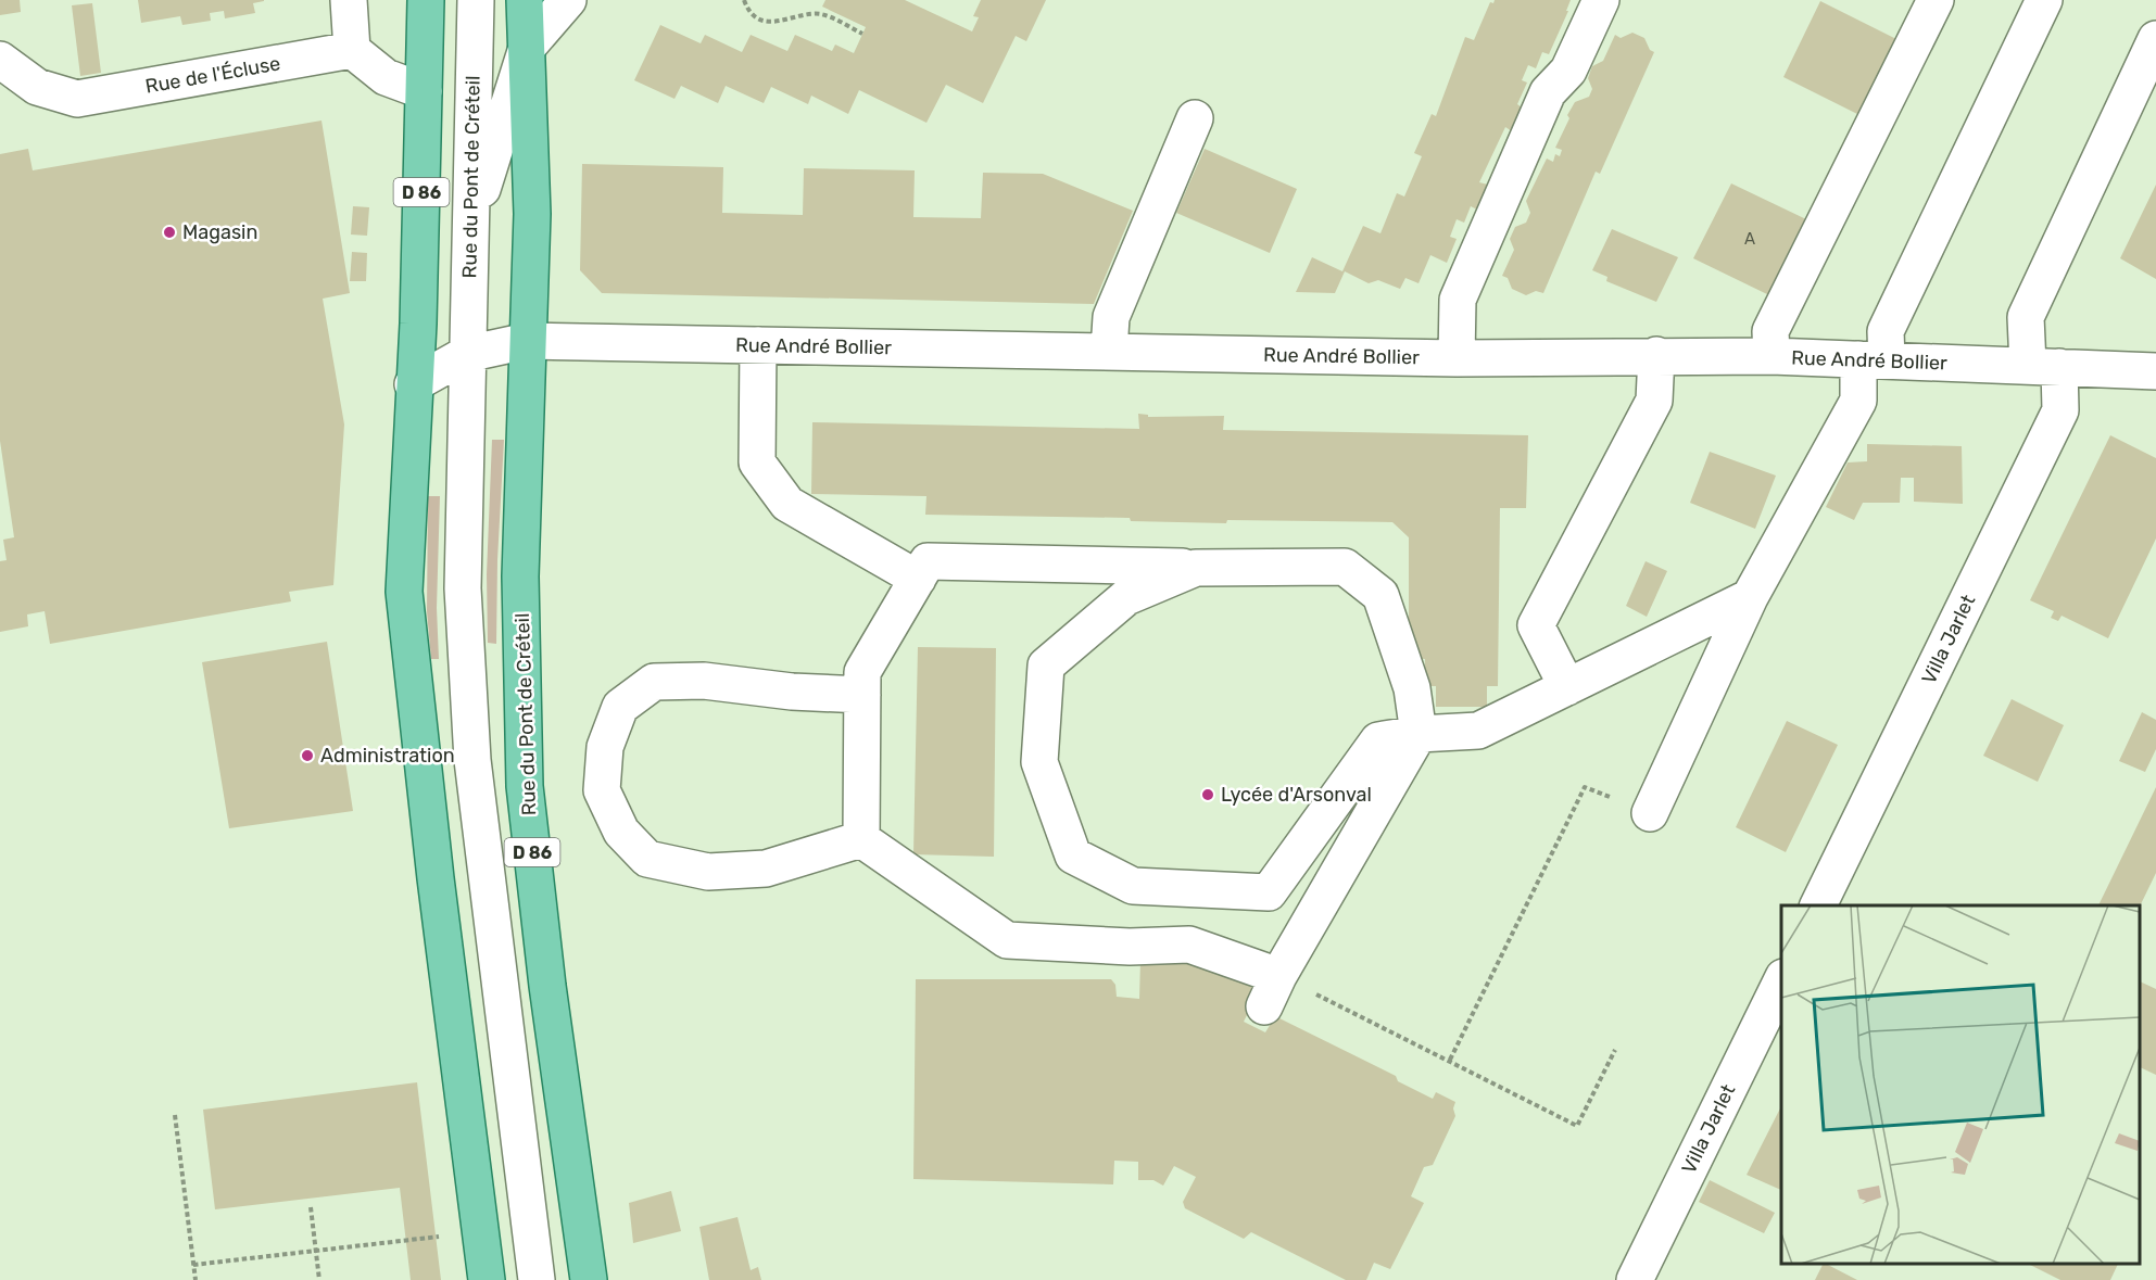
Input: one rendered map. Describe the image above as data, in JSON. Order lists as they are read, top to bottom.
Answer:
{
  "streets": {
    "main road": ["Rue du Pont de Créteil", "D 86"],
    "street": ["Rue de l'Écluse", "Rue André Bollier", "Villa Jarlet"]
  },
  "crossings": [
    ["Rue du Pont de Créteil", "Rue André Bollier"],
    ["Rue André Bollier", "Villa Jarlet"]
  ],
  "places": ["Magasin", "Administration", "Lycée d'Arsonval"],
  "house_numbers": ["A"]
}
